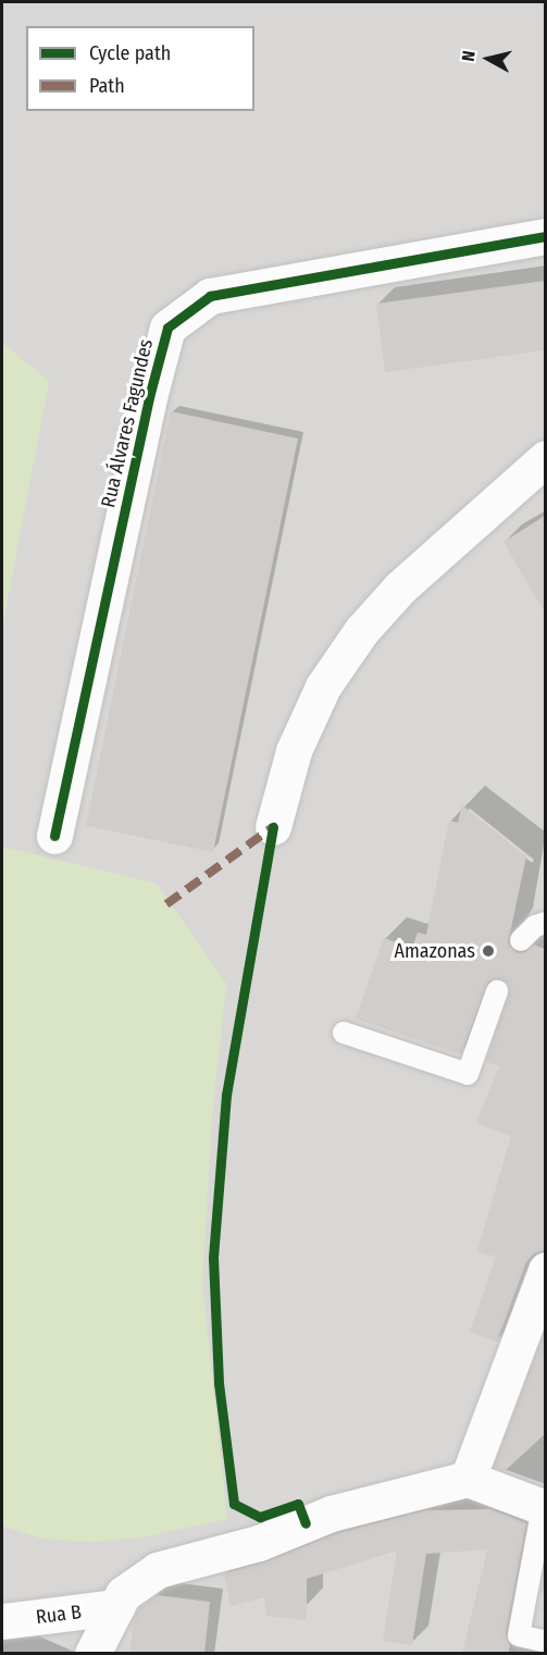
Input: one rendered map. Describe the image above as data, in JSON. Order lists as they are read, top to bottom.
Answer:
{
  "streets": {
    "street": ["Rua Álvares Fagundes", "Rua B"]
  },
  "places": ["Amazonas"],
  "legend": ["Cycle path", "Path"],
  "north": "left"
}
